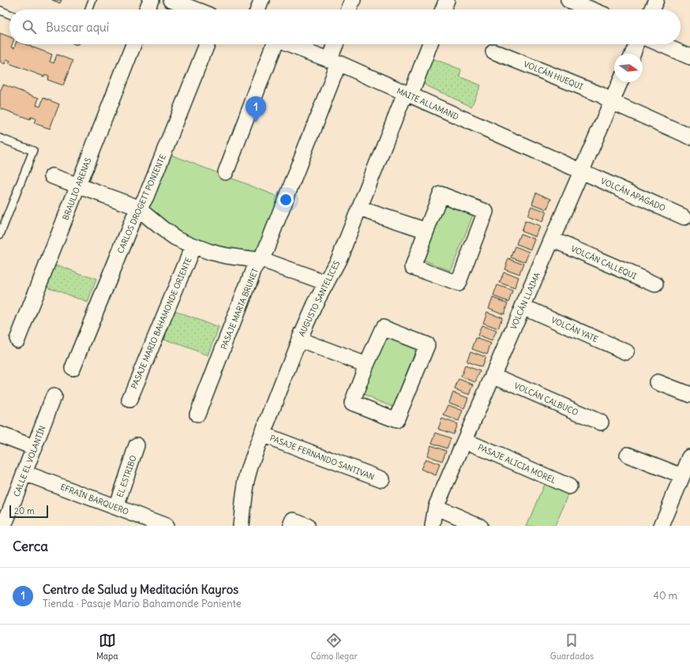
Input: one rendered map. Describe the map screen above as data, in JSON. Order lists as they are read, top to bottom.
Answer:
{
  "streets": {
    "street": [
      "VOLCÁN HUEQUI",
      "MAITE ALLAMAND",
      "BRAULIO ARENAS",
      "VOLCÁN APAGADO",
      "CARLOS DROGETT PONIENTE",
      "VOLCÁN CALLEQUI",
      "AUGUSTO SANTELICES",
      "VOLCÁN LLAIMA",
      "PASAJE MARTA BRUNET",
      "PASAJE MARIO BAHAMONDE ORIENTE",
      "VOLCÁN YATE",
      "VOLCÁN CALBUCO",
      "PASAJE FERNANDO SANTIVAN",
      "CALLE EL VOLANTÍN",
      "PASAJE ALICIA MOREL",
      "EL ESTRIBO",
      "EFRAÍN BARQUERO"
    ]
  },
  "crossings": [
    ["VOLCÁN HUEQUI", "VOLCÁN LLAIMA"],
    ["MAITE ALLAMAND", "VOLCÁN APAGADO"],
    ["MAITE ALLAMAND", "AUGUSTO SANTELICES"],
    ["MAITE ALLAMAND", "VOLCÁN LLAIMA"],
    ["MAITE ALLAMAND", "PASAJE MARTA BRUNET"],
    ["VOLCÁN APAGADO", "VOLCÁN LLAIMA"],
    ["VOLCÁN CALLEQUI", "VOLCÁN LLAIMA"],
    ["AUGUSTO SANTELICES", "PASAJE FERNANDO SANTIVAN"],
    ["VOLCÁN LLAIMA", "VOLCÁN YATE"],
    ["VOLCÁN LLAIMA", "VOLCÁN CALBUCO"],
    ["VOLCÁN LLAIMA", "PASAJE ALICIA MOREL"],
    ["CALLE EL VOLANTÍN", "EFRAÍN BARQUERO"],
    ["EL ESTRIBO", "EFRAÍN BARQUERO"]
  ],
  "scale_bar": "20 m",
  "north": "right",
  "page": {
    "search": "Buscar aquí",
    "pins": "1",
    "scale": "20 m",
    "heading": "Cerca",
    "list": [
      {
        "mark": "1",
        "name": "Centro de Salud y Meditación Kayros",
        "note": "Tienda · Pasaje Mario Bahamonde Poniente",
        "value": "40 m"
      }
    ],
    "nav": ["Mapa", "Cómo llegar", "Guardados"]
  }
}
